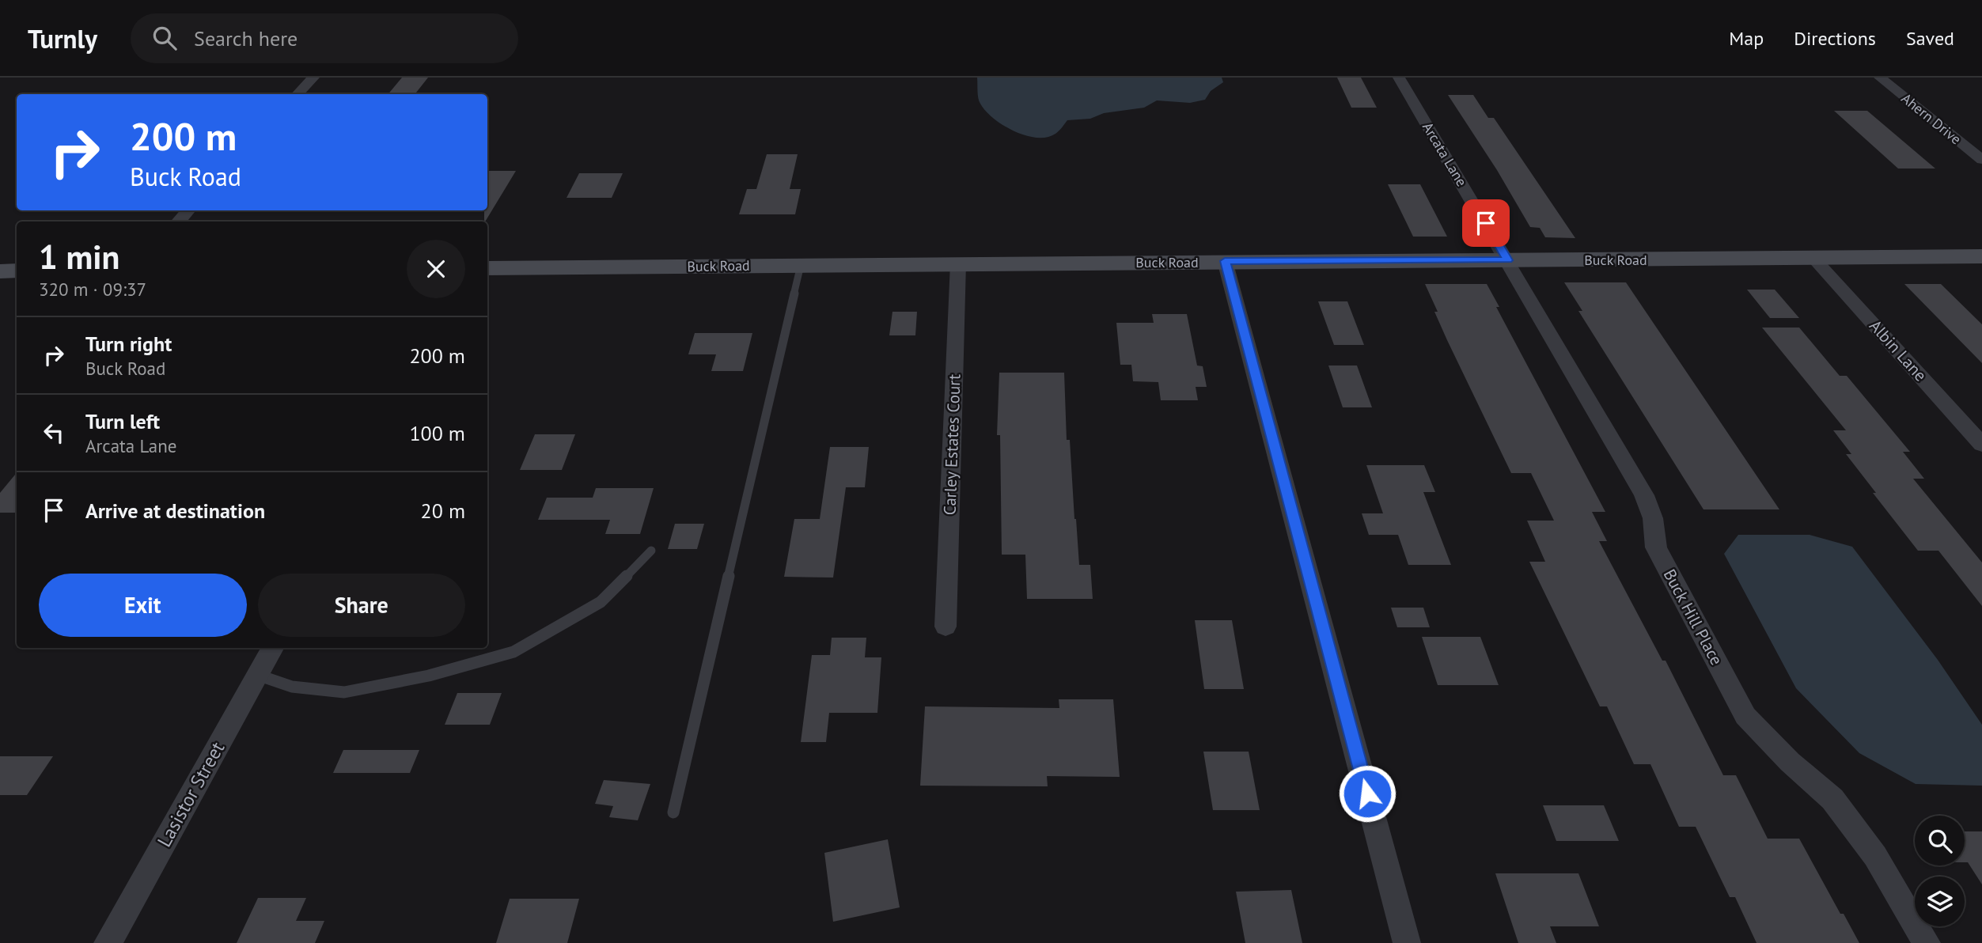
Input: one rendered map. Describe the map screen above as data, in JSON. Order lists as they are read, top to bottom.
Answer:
{
  "streets": {
    "street": [
      "Ahern Drive",
      "Arcata Lane",
      "Buck Road",
      "Albin Lane",
      "Carley Estates Court",
      "Buck Hill Place",
      "Lasistor Street"
    ]
  },
  "crossings": [
    ["Arcata Lane", "Buck Road"],
    ["Arcata Lane", "Buck Hill Place"],
    ["Buck Road", "Albin Lane"],
    ["Buck Road", "Carley Estates Court"],
    ["Buck Road", "Buck Hill Place"]
  ],
  "page": {
    "header": "Turnly",
    "search": "Search here",
    "nav": ["Map", "Directions", "Saved"],
    "turn": ["200 m", "Buck Road"],
    "heading": ["1 min", "320 m · 09:37"],
    "list": [
      {
        "name": "Turn right",
        "note": "Buck Road",
        "value": "200 m"
      },
      {
        "name": "Turn left",
        "note": "Arcata Lane",
        "value": "100 m"
      },
      {
        "name": "Arrive at destination",
        "value": "20 m"
      }
    ],
    "buttons": ["Exit", "Share"]
  }
}
